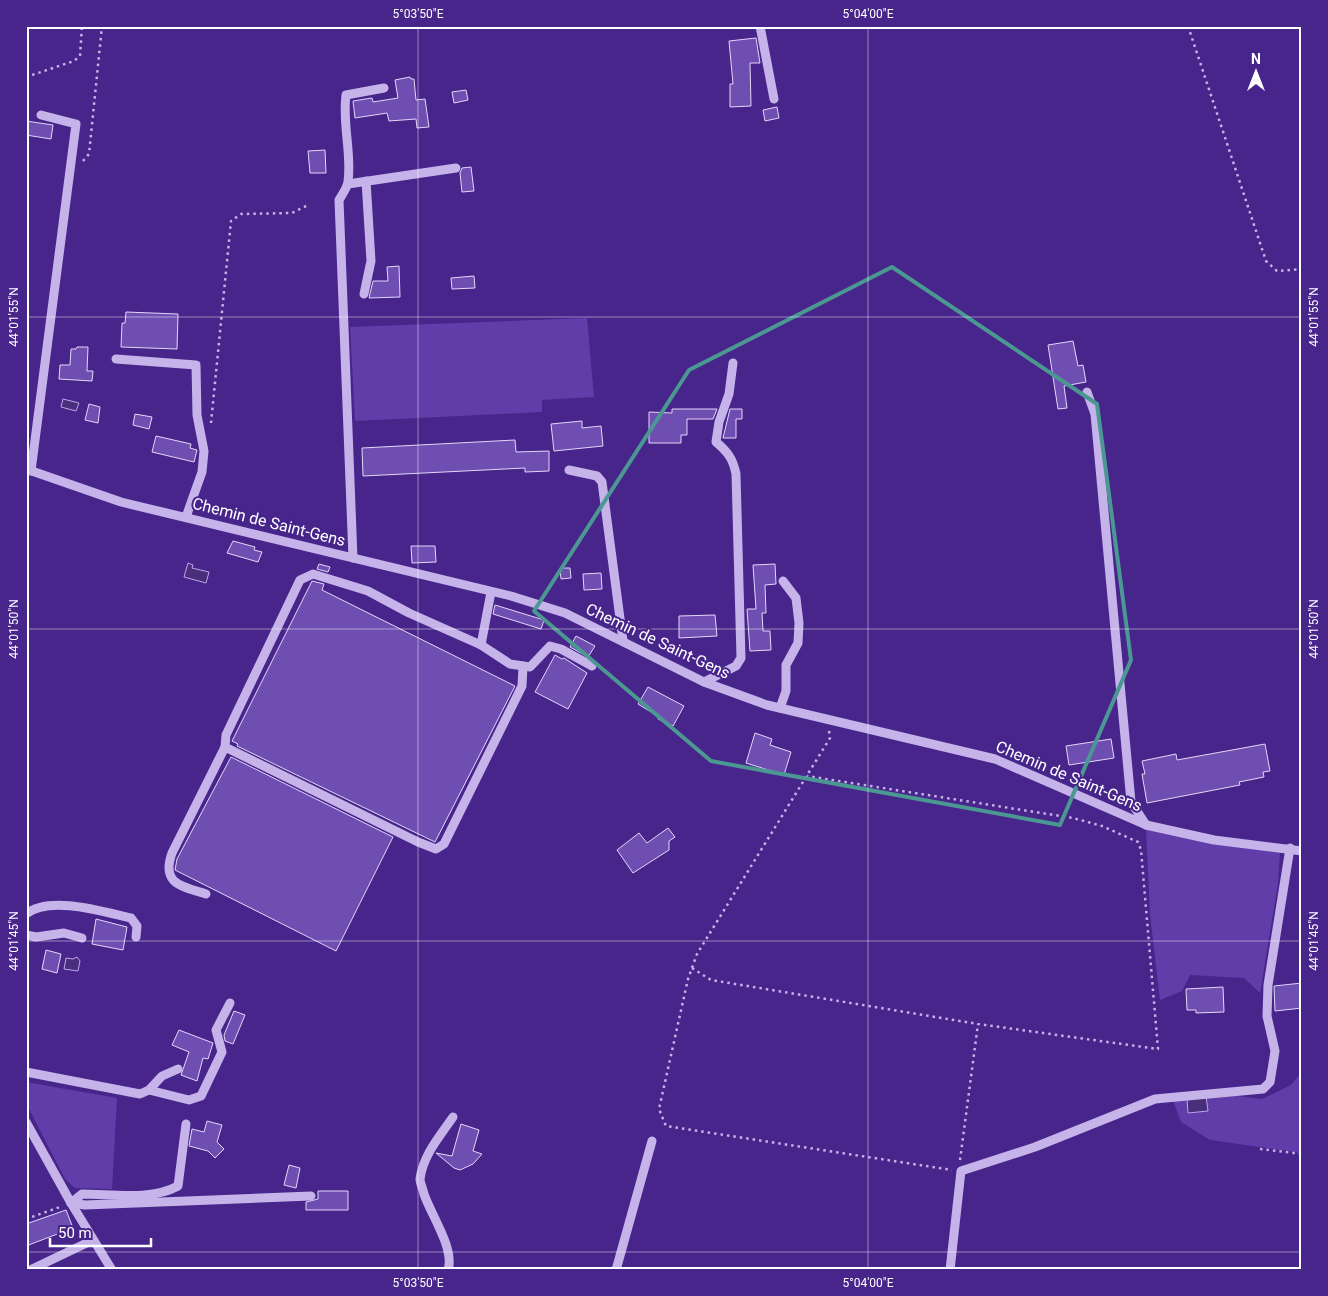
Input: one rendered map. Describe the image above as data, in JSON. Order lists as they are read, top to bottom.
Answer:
{
  "streets": {
    "street": ["Chemin de Saint-Gens"]
  },
  "scale_bar": "50 m",
  "north": "top",
  "coordinates": [
    "5°03'50\"E",
    "5°04'00\"E",
    "44°01'55\"N",
    "44°01'50\"N",
    "44°01'45\"N"
  ]
}
